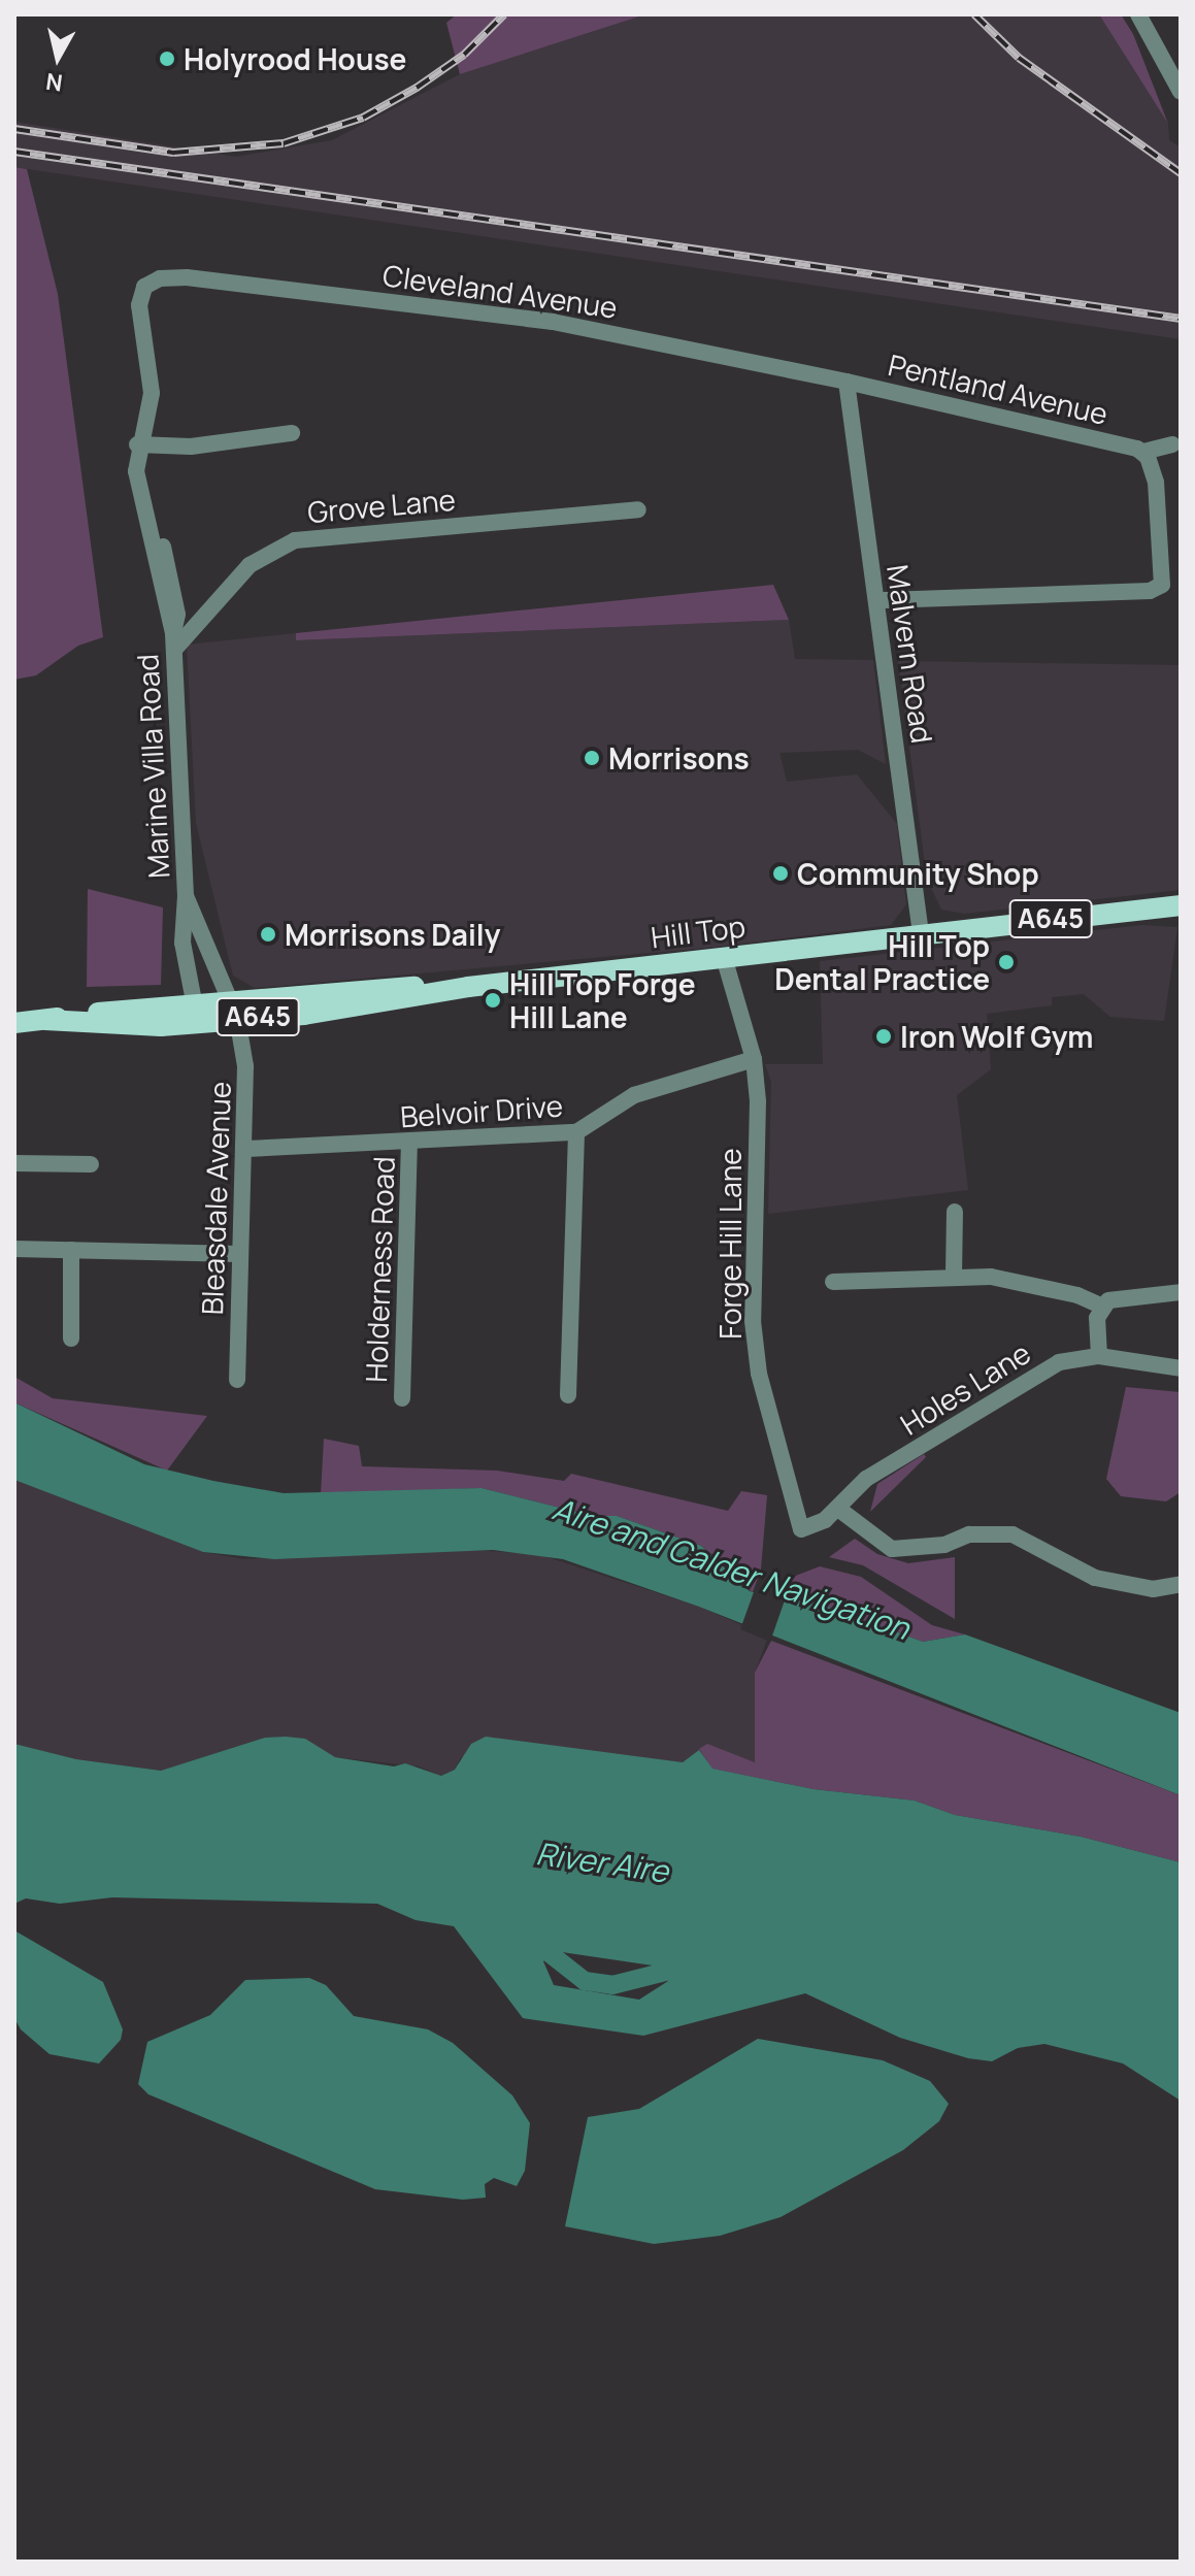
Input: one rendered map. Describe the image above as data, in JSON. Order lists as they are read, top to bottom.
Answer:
{
  "streets": {
    "main road": ["A645", "Hill Top"],
    "street": [
      "Cleveland Avenue",
      "Pentland Avenue",
      "Grove Lane",
      "Malvern Road",
      "Marine Villa Road",
      "Belvoir Drive",
      "Bleasdale Avenue",
      "Forge Hill Lane",
      "Holderness Road",
      "Holes Lane"
    ]
  },
  "crossings": [
    ["Cleveland Avenue", "Pentland Avenue"],
    ["Cleveland Avenue", "Malvern Road"],
    ["Cleveland Avenue", "Marine Villa Road"],
    ["Pentland Avenue", "Malvern Road"],
    ["Grove Lane", "Marine Villa Road"],
    ["Malvern Road", "Hill Top"],
    ["Marine Villa Road", "Hill Top"],
    ["Marine Villa Road", "Bleasdale Avenue"],
    ["Hill Top", "Bleasdale Avenue"],
    ["Hill Top", "Forge Hill Lane"],
    ["Belvoir Drive", "Bleasdale Avenue"],
    ["Belvoir Drive", "Forge Hill Lane"],
    ["Belvoir Drive", "Holderness Road"],
    ["Forge Hill Lane", "Holes Lane"]
  ],
  "water": ["Aire and Calder Navigation", "River Aire"],
  "places": [
    "Holyrood House",
    "Morrisons",
    "Community Shop",
    "Morrisons Daily",
    "Hill Top Dental Practice",
    "Hill Top Forge Hill Lane",
    "Iron Wolf Gym"
  ],
  "north": "bottom"
}
